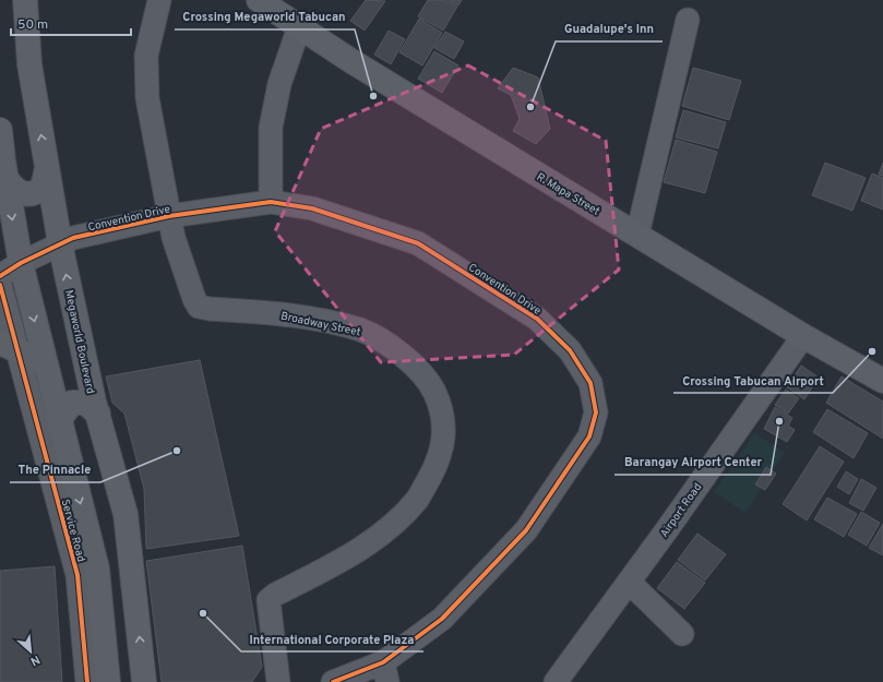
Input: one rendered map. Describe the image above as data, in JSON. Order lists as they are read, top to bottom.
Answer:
{
  "streets": {
    "main road": ["R. Mapa Street", "Megaworld Boulevard"],
    "street": [
      "Convention Drive",
      "Broadway Street",
      "Airport Road",
      "Service Road"
    ]
  },
  "crossings": [
    ["R. Mapa Street", "Airport Road"],
    ["Convention Drive", "Broadway Street"],
    ["Convention Drive", "Megaworld Boulevard"]
  ],
  "places": [
    "Crossing Megaworld Tabucan",
    "Guadalupe's Inn",
    "Crossing Tabucan Airport",
    "Barangay Airport Center",
    "The Pinnacle",
    "International Corporate Plaza"
  ],
  "scale_bar": "50 m",
  "north": "bottom right"
}
